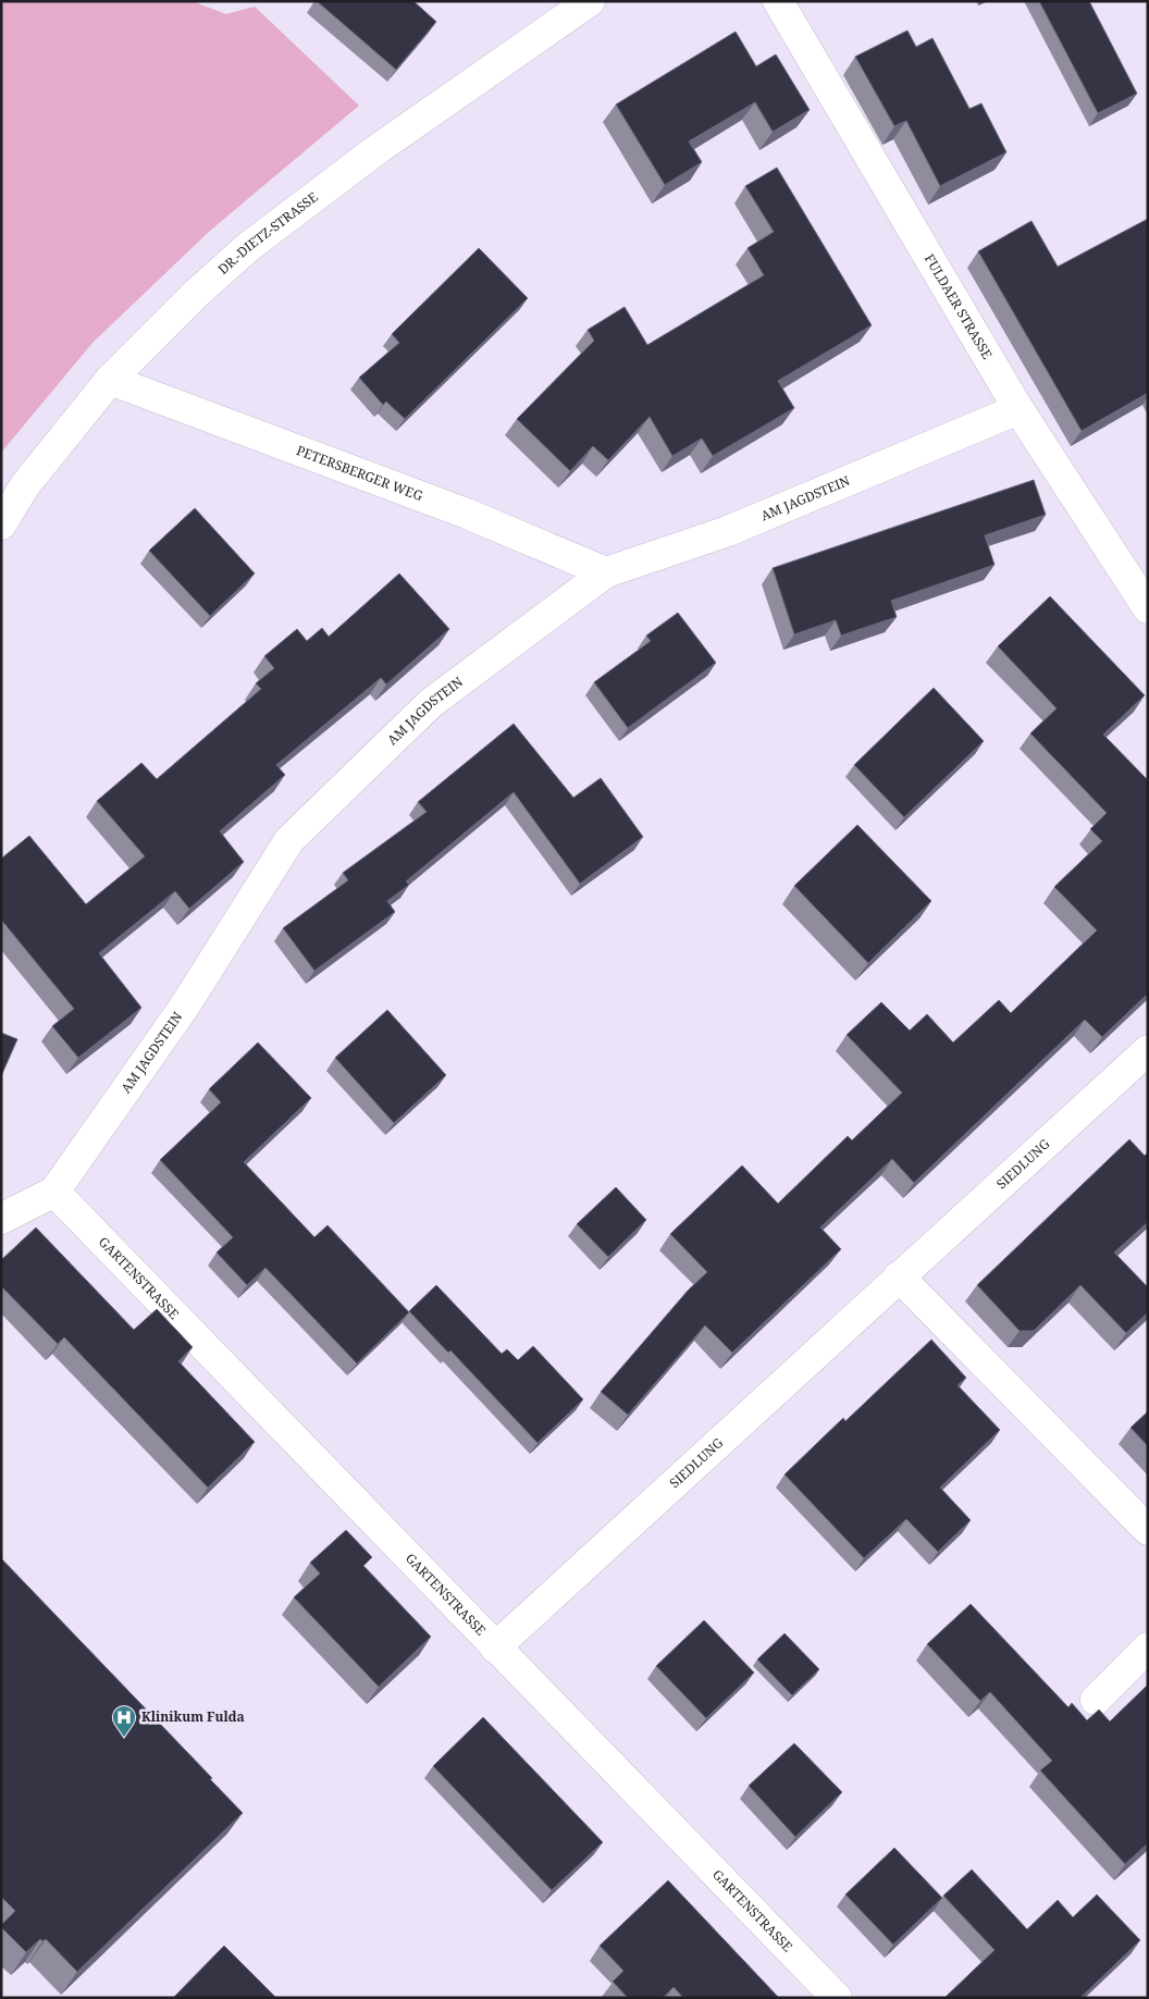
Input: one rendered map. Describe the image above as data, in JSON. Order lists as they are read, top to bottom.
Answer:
{
  "streets": {
    "street": [
      "DR.-DIETZ-STRASSE",
      "FULDAER STRASSE",
      "PETERSBERGER WEG",
      "AM JAGDSTEIN",
      "SIEDLUNG",
      "GARTENSTRASSE"
    ]
  },
  "crossings": [
    ["DR.-DIETZ-STRASSE", "PETERSBERGER WEG"],
    ["FULDAER STRASSE", "AM JAGDSTEIN"],
    ["PETERSBERGER WEG", "AM JAGDSTEIN"],
    ["AM JAGDSTEIN", "GARTENSTRASSE"],
    ["SIEDLUNG", "GARTENSTRASSE"]
  ],
  "places": {
    "hospital": ["Klinikum Fulda"]
  }
}
